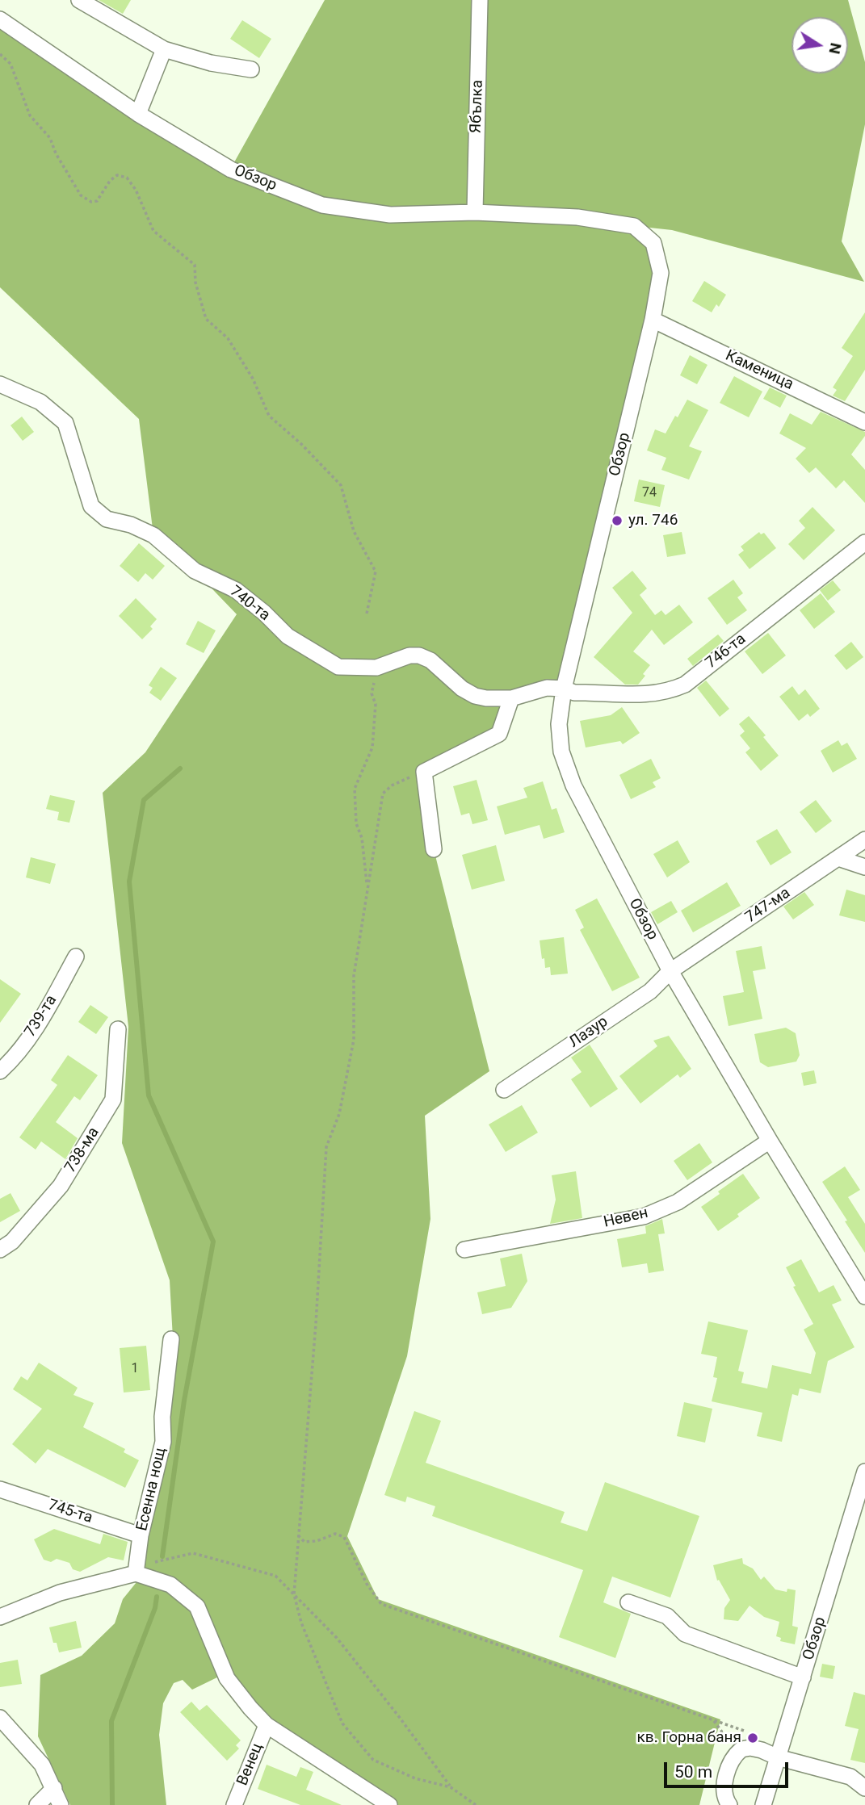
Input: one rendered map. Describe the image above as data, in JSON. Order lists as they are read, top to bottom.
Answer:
{
  "streets": {
    "street": [
      "Ябълка",
      "Обзор",
      "Каменица",
      "740-та",
      "746-та",
      "747-ма",
      "739-та",
      "Лазур",
      "738-ма",
      "Невен",
      "Есенна нощ",
      "745-та",
      "Венец"
    ]
  },
  "crossings": [
    ["Ябълка", "Обзор"],
    ["Обзор", "Каменица"],
    ["Обзор", "740-та"],
    ["Обзор", "746-та"],
    ["Обзор", "747-ма"],
    ["Обзор", "Лазур"],
    ["Обзор", "Невен"],
    ["740-та", "746-та"],
    ["747-ма", "Лазур"],
    ["Есенна нощ", "745-та"]
  ],
  "places": ["ул. 746", "кв. Горна баня"],
  "house_numbers": ["74", "1"],
  "scale_bar": "50 m",
  "north": "right"
}
